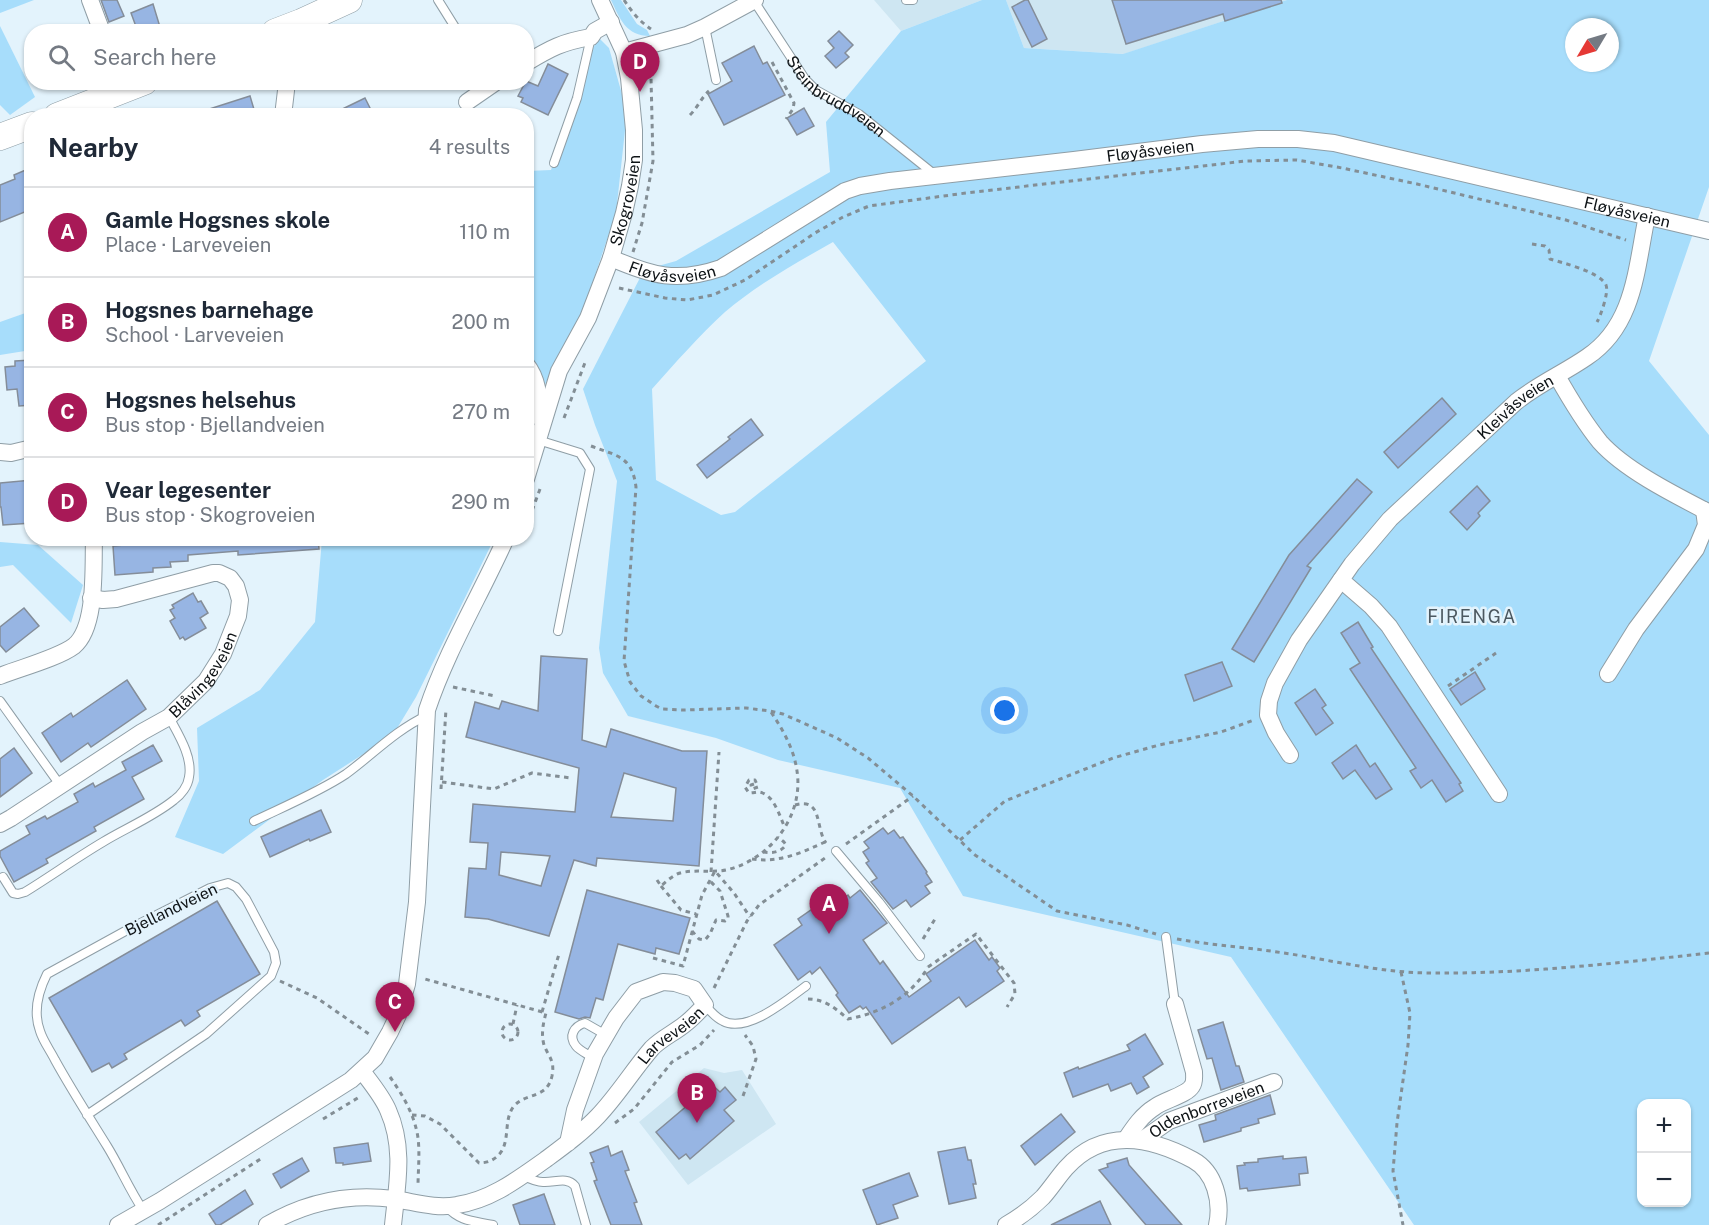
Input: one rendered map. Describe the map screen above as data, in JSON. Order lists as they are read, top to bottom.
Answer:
{
  "streets": {
    "street": [
      "Steinbruddveien",
      "Fløyåsveien",
      "Skogroveien",
      "Kleivåsveien",
      "Blåvingeveien",
      "Larveveien",
      "Oldenborreveien"
    ],
    "lane": ["Bjellandveien"]
  },
  "crossings": [
    ["Steinbruddveien", "Fløyåsveien"],
    ["Steinbruddveien", "Skogroveien"],
    ["Fløyåsveien", "Skogroveien"],
    ["Fløyåsveien", "Kleivåsveien"]
  ],
  "districts": ["FIRENGA"],
  "north": "bottom left",
  "page": {
    "search": "Search here",
    "pins": [
      "D",
      "A",
      "C",
      "B"
    ],
    "heading": ["Nearby", "4 results"],
    "list": [
      {
        "mark": "A",
        "name": "Gamle Hogsnes skole",
        "note": "Place · Larveveien",
        "value": "110 m"
      },
      {
        "mark": "B",
        "name": "Hogsnes barnehage",
        "note": "School · Larveveien",
        "value": "200 m"
      },
      {
        "mark": "C",
        "name": "Hogsnes helsehus",
        "note": "Bus stop · Bjellandveien",
        "value": "270 m"
      },
      {
        "mark": "D",
        "name": "Vear legesenter",
        "note": "Bus stop · Skogroveien",
        "value": "290 m"
      }
    ],
    "map_buttons": ["+", "−"]
  }
}
